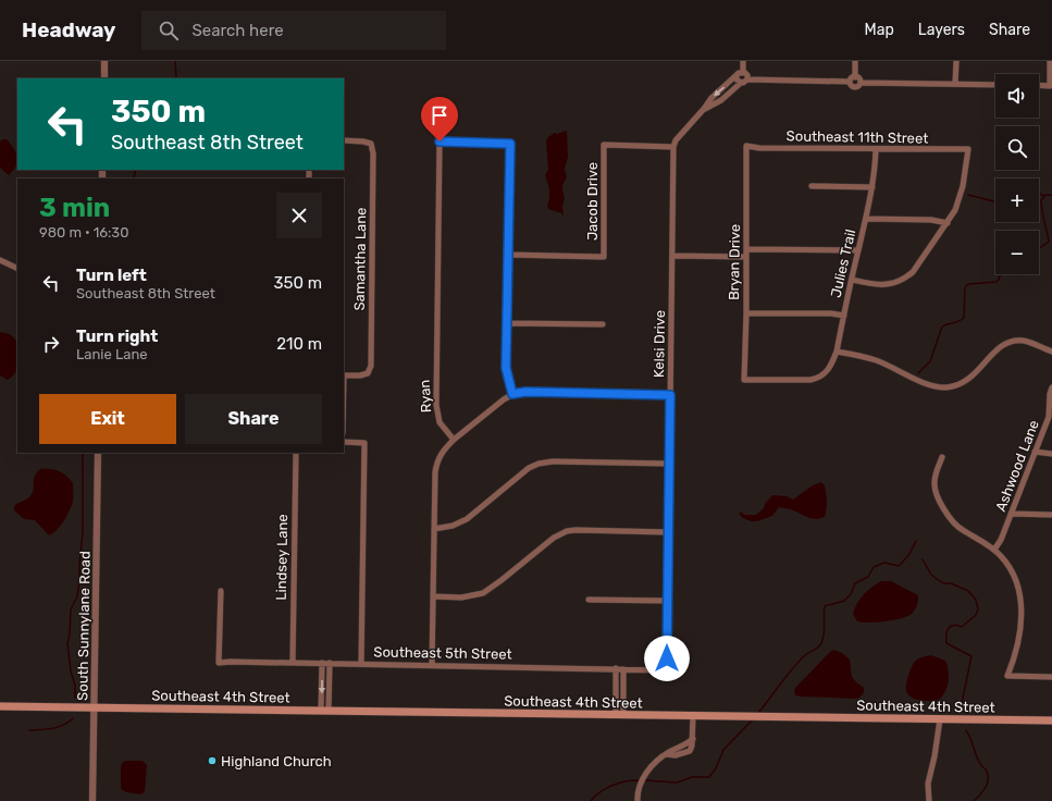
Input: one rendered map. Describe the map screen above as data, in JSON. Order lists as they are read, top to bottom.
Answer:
{
  "streets": {
    "main road": ["Southeast 4th Street"],
    "street": [
      "Southeast 11th Street",
      "Jacob Drive",
      "Samantha Lane",
      "Bryan Drive",
      "Julies Trail",
      "Kelsi Drive",
      "Ryan",
      "Ashwood Lane",
      "Lindsey Lane",
      "South Sunnylane Road",
      "Southeast 5th Street"
    ]
  },
  "crossings": [
    ["Southeast 11th Street", "Bryan Drive"],
    ["Southeast 11th Street", "Julies Trail"],
    ["Jacob Drive", "Kelsi Drive"],
    ["Jacob Drive", "Ryan"],
    ["Bryan Drive", "Julies Trail"],
    ["Kelsi Drive", "Southeast 5th Street"],
    ["Lindsey Lane", "Southeast 5th Street"],
    ["South Sunnylane Road", "Southeast 4th Street"]
  ],
  "places": ["Highland Church"],
  "page": {
    "header": "Headway",
    "search": "Search here",
    "nav": ["Map", "Layers", "Share"],
    "map_buttons": ["+", "−"],
    "turn": ["350 m", "Southeast 8th Street"],
    "heading": ["3 min", "980 m · 16:30"],
    "list": [
      {
        "name": "Turn left",
        "note": "Southeast 8th Street",
        "value": "350 m"
      },
      {
        "name": "Turn right",
        "note": "Lanie Lane",
        "value": "210 m"
      }
    ],
    "buttons": ["Exit", "Share"]
  }
}
